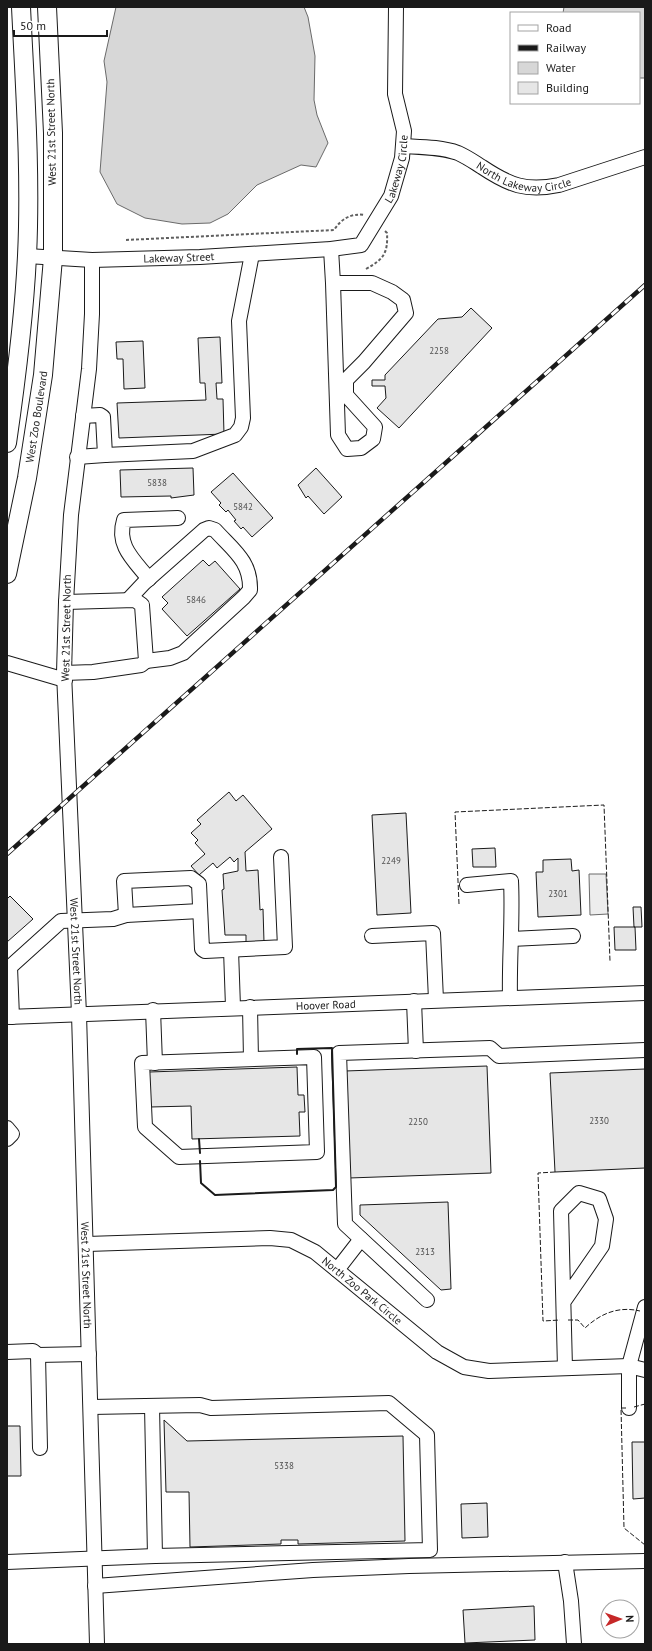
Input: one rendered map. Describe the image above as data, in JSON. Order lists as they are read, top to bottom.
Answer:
{
  "streets": {
    "main road": ["West 21st Street North", "West Zoo Boulevard"],
    "street": [
      "Lakeway Circle",
      "North Lakeway Circle",
      "Lakeway Street",
      "Hoover Road",
      "North Zoo Park Circle"
    ]
  },
  "crossings": [
    ["West 21st Street North", "Lakeway Street"],
    ["West 21st Street North", "West Zoo Boulevard"],
    ["West 21st Street North", "Hoover Road"],
    ["West 21st Street North", "North Zoo Park Circle"],
    ["Lakeway Circle", "North Lakeway Circle"],
    ["Lakeway Circle", "Lakeway Street"],
    ["Lakeway Street", "West Zoo Boulevard"]
  ],
  "house_numbers": [
    "2258",
    "5838",
    "5842",
    "5846",
    "2249",
    "2301",
    "2330",
    "2250",
    "2313",
    "5338"
  ],
  "legend": [
    "Road",
    "Railway",
    "Water",
    "Building"
  ],
  "scale_bar": "50 m",
  "north": "right"
}
